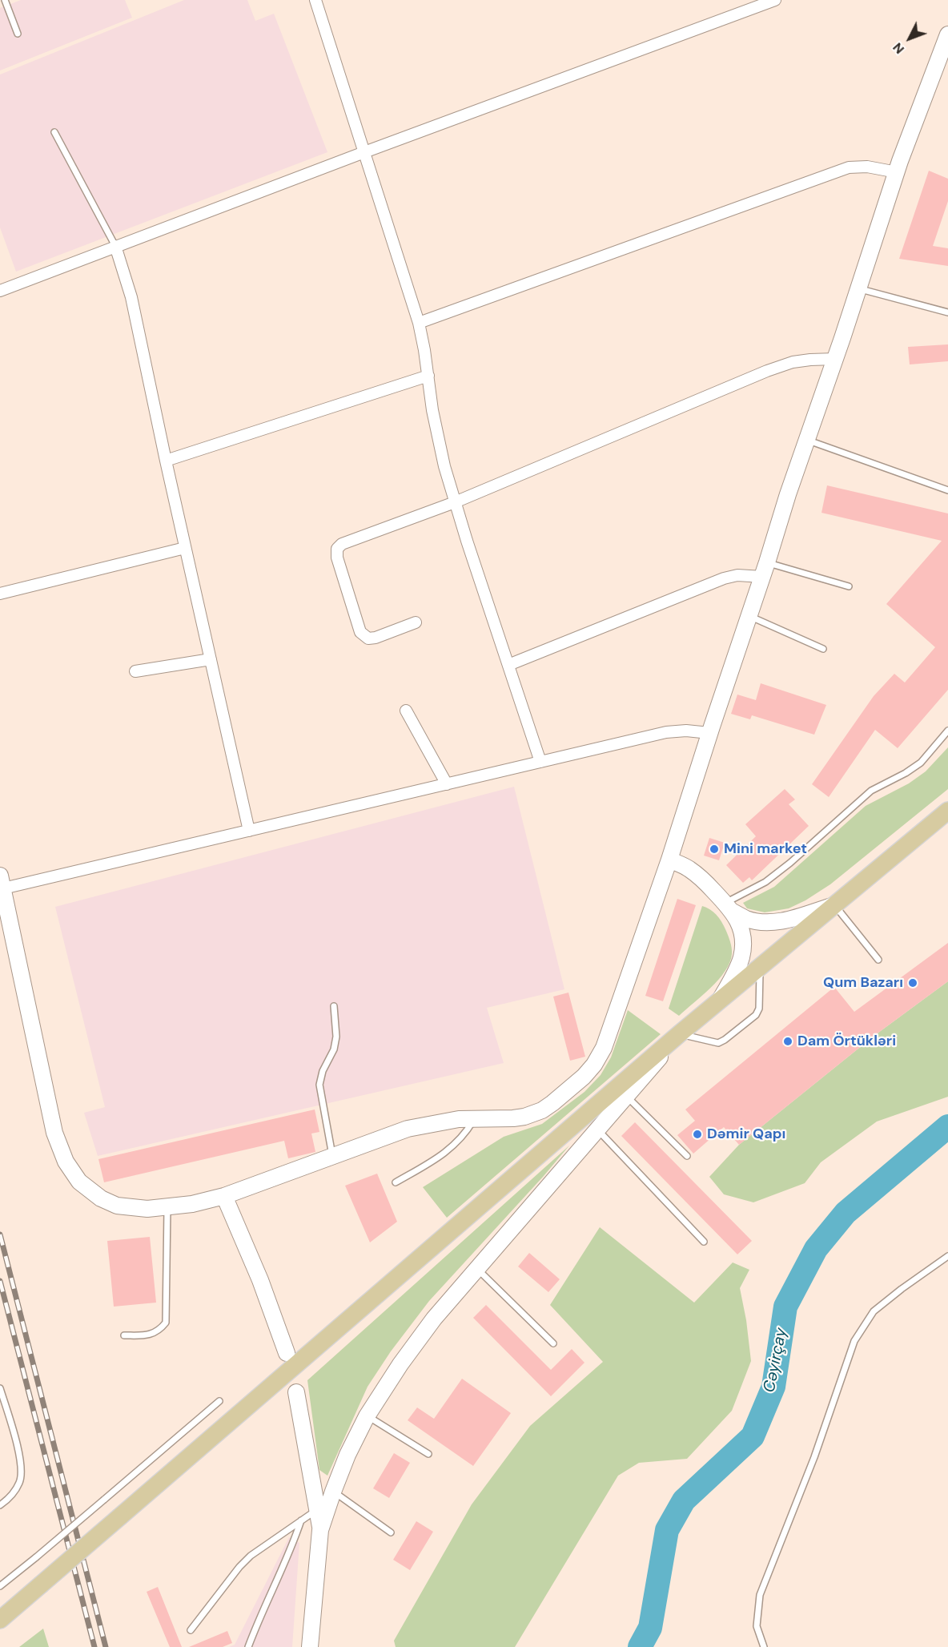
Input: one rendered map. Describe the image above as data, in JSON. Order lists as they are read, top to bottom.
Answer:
{
  "water": ["Cəyirçay"],
  "places": [
    "Mini market",
    "Qum Bazarı",
    "Dam Örtükləri",
    "Dəmir Qapı"
  ],
  "north": "bottom left"
}
